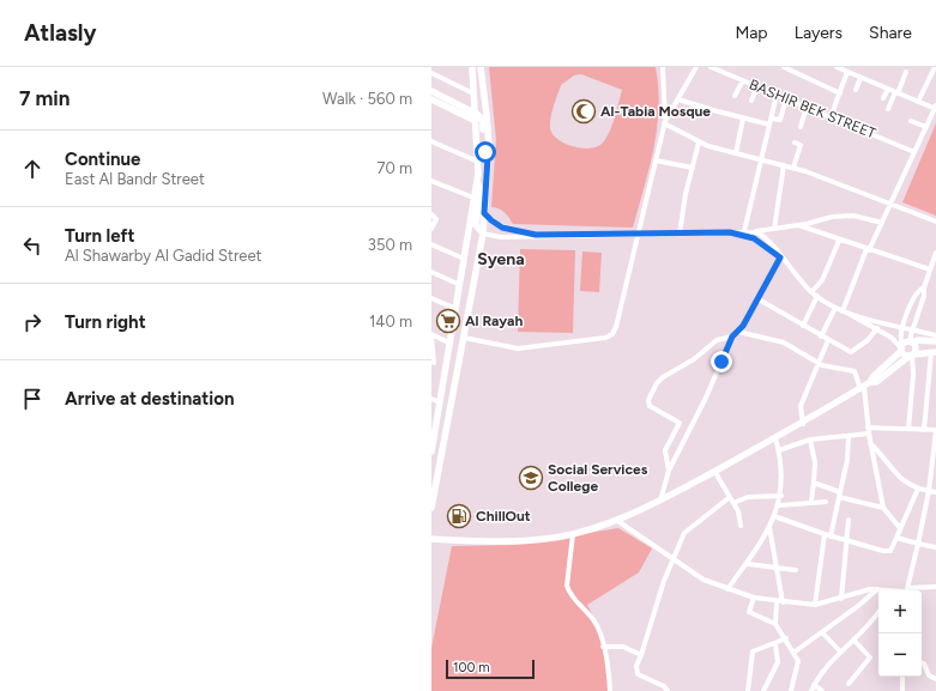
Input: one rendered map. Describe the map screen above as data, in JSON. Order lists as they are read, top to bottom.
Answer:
{
  "streets": {
    "street": ["BASHIR BEK STREET"]
  },
  "districts": ["Syena"],
  "places": {
    "mosque": ["Al-Tabia Mosque"],
    "supermarket": ["Al Rayah"],
    "school or university": ["Social Services College"],
    "fuel station": ["ChillOut"]
  },
  "scale_bar": "100 m",
  "page": {
    "header": "Atlasly",
    "nav": ["Map", "Layers", "Share"],
    "heading": ["7 min", "Walk · 560 m"],
    "list": [
      ["Continue", "East Al Bandr Street", "70 m"],
      ["Turn left", "Al Shawarby Al Gadid Street", "350 m"],
      ["Turn right", "140 m"],
      "Arrive at destination"
    ],
    "map_buttons": ["+", "−"],
    "scale": "100 m"
  }
}
